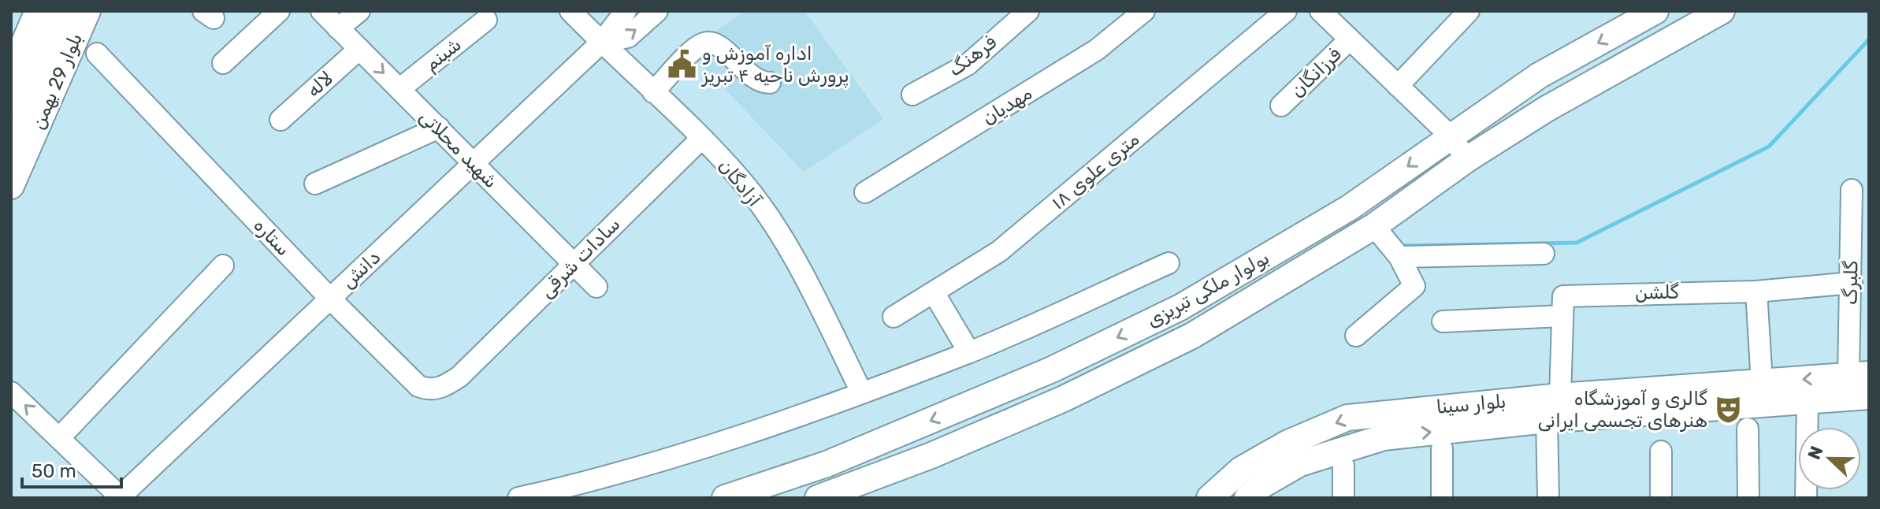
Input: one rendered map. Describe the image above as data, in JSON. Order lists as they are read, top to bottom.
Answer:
{
  "streets": {
    "main road": ["بلوار 29 بهمن", "بولوار ملکی تبریزی", "بلوار سینا"],
    "street": [
      "شبنم",
      "فرهنگ",
      "فرزانگان",
      "لاله",
      "مهدیان",
      "شهید محلاتی",
      "۱۸ متری علوی",
      "آزادگان",
      "ستاره",
      "سادات شرقی",
      "دانش",
      "گلبرگ",
      "گلشن"
    ]
  },
  "crossings": [
    ["شبنم", "شهید محلاتی"],
    ["لاله", "شهید محلاتی"],
    ["شهید محلاتی", "سادات شرقی"],
    ["شهید محلاتی", "دانش"],
    ["آزادگان", "سادات شرقی"],
    ["آزادگان", "دانش"],
    ["ستاره", "سادات شرقی"],
    ["ستاره", "دانش"],
    ["گلبرگ", "گلشن"],
    ["گلبرگ", "بلوار سینا"],
    ["گلشن", "بلوار سینا"]
  ],
  "places": {
    "public building": ["اداره آموزش و پرورش ناحیه ۴ تبریز"],
    "theatre": ["گالری و آموزشگاه هنرهای تجسمی ایرانی"]
  },
  "scale_bar": "50 m",
  "north": "left"
}
